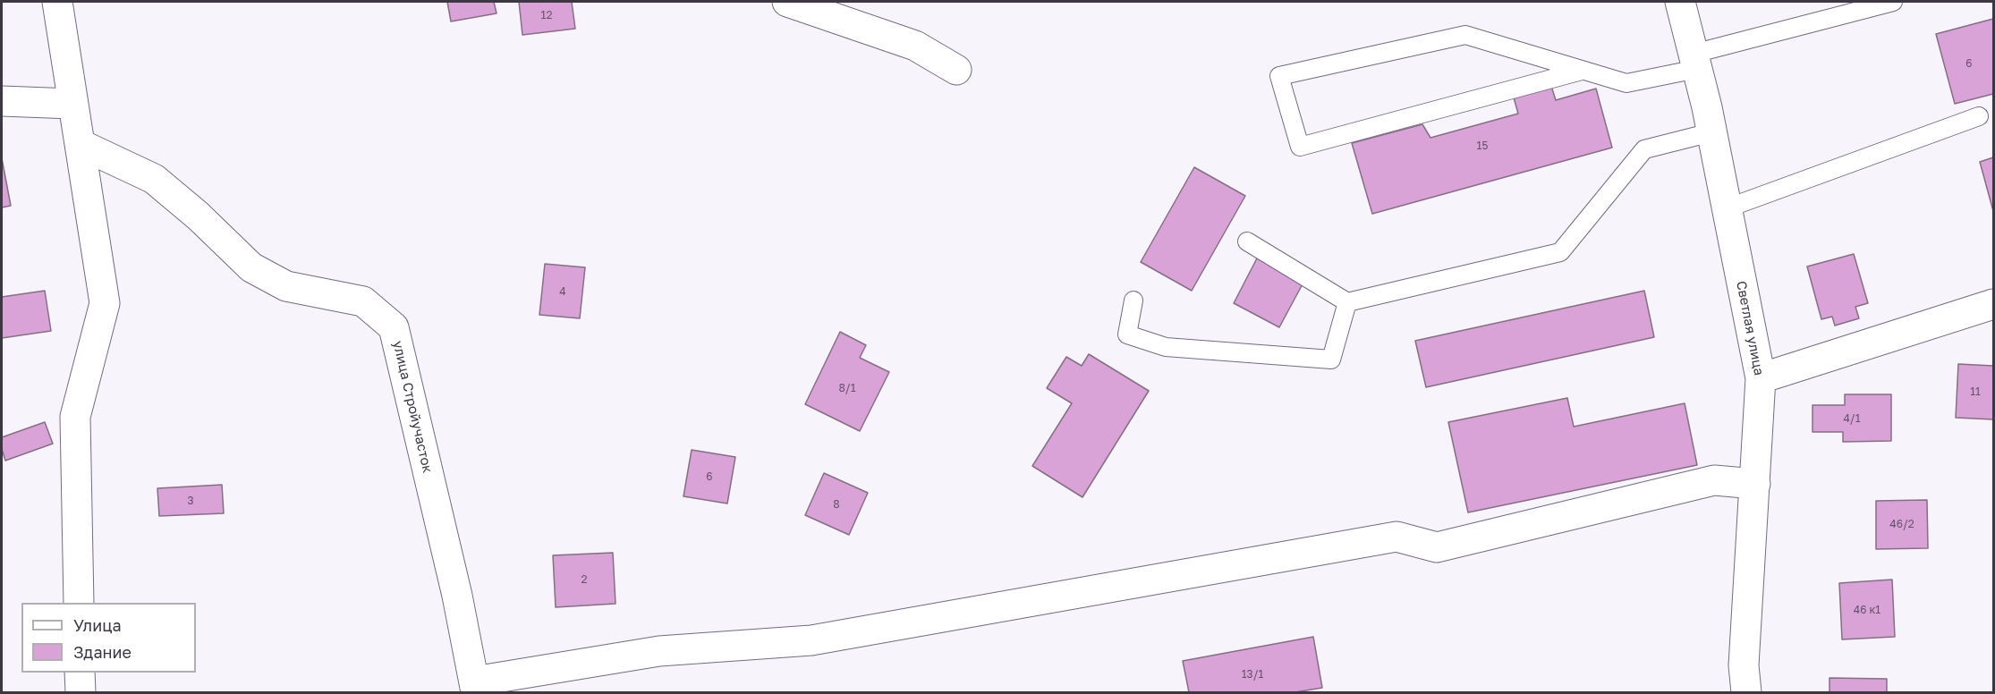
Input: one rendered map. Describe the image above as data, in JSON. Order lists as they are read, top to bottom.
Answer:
{
  "streets": {
    "street": ["Светлая улица", "улица Стройучасток"]
  },
  "house_numbers": [
    "12",
    "6",
    "15",
    "4",
    "8/1",
    "11",
    "4/1",
    "6",
    "3",
    "8",
    "46/2",
    "2",
    "46 к1",
    "13/1"
  ],
  "legend": ["Улица", "Здание"]
}
